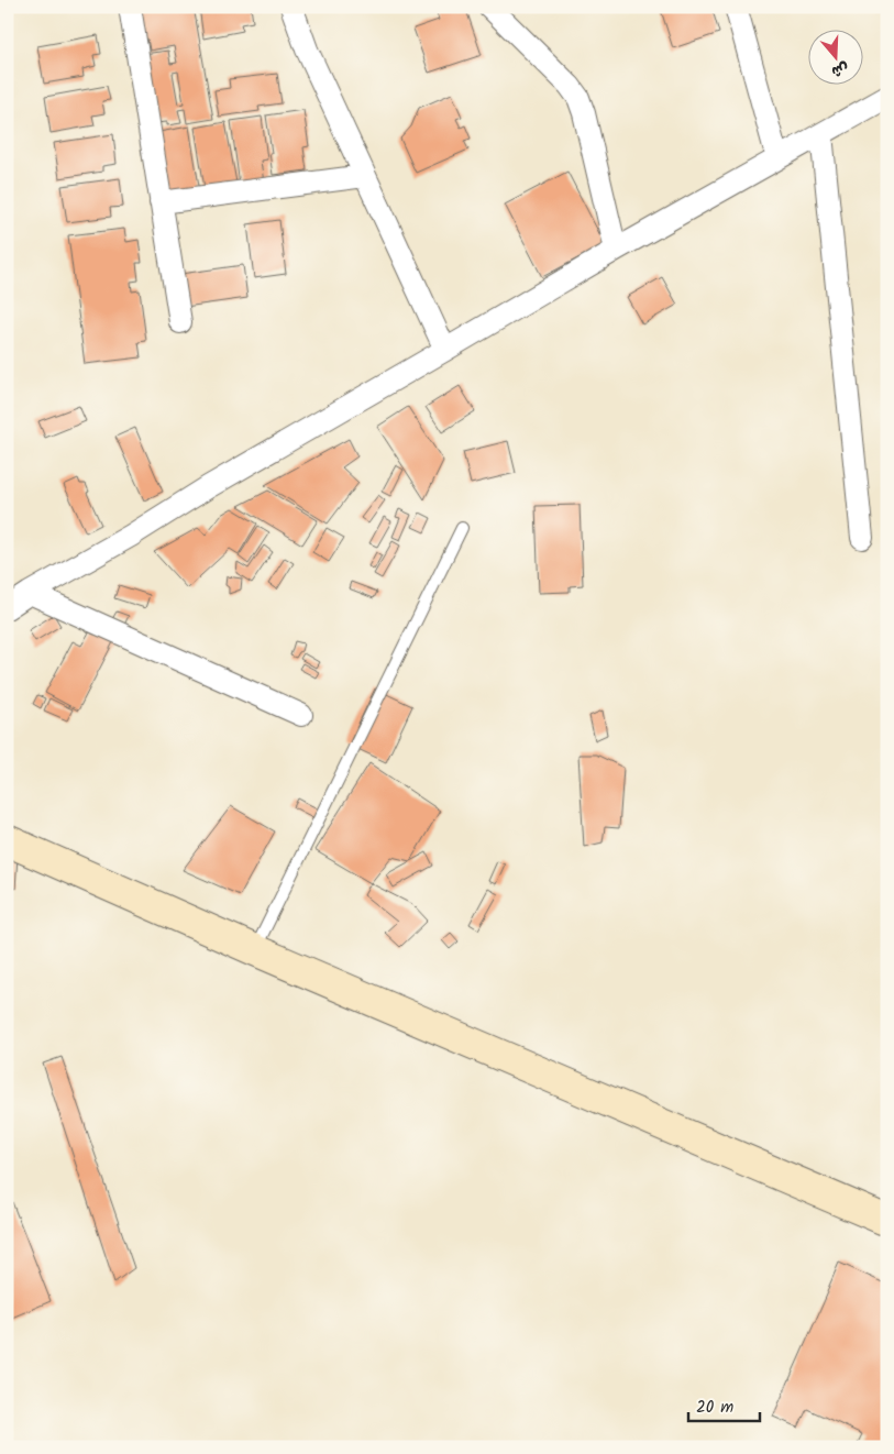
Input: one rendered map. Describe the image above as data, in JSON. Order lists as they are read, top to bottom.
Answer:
{
  "scale_bar": "20 m",
  "north": "bottom"
}
